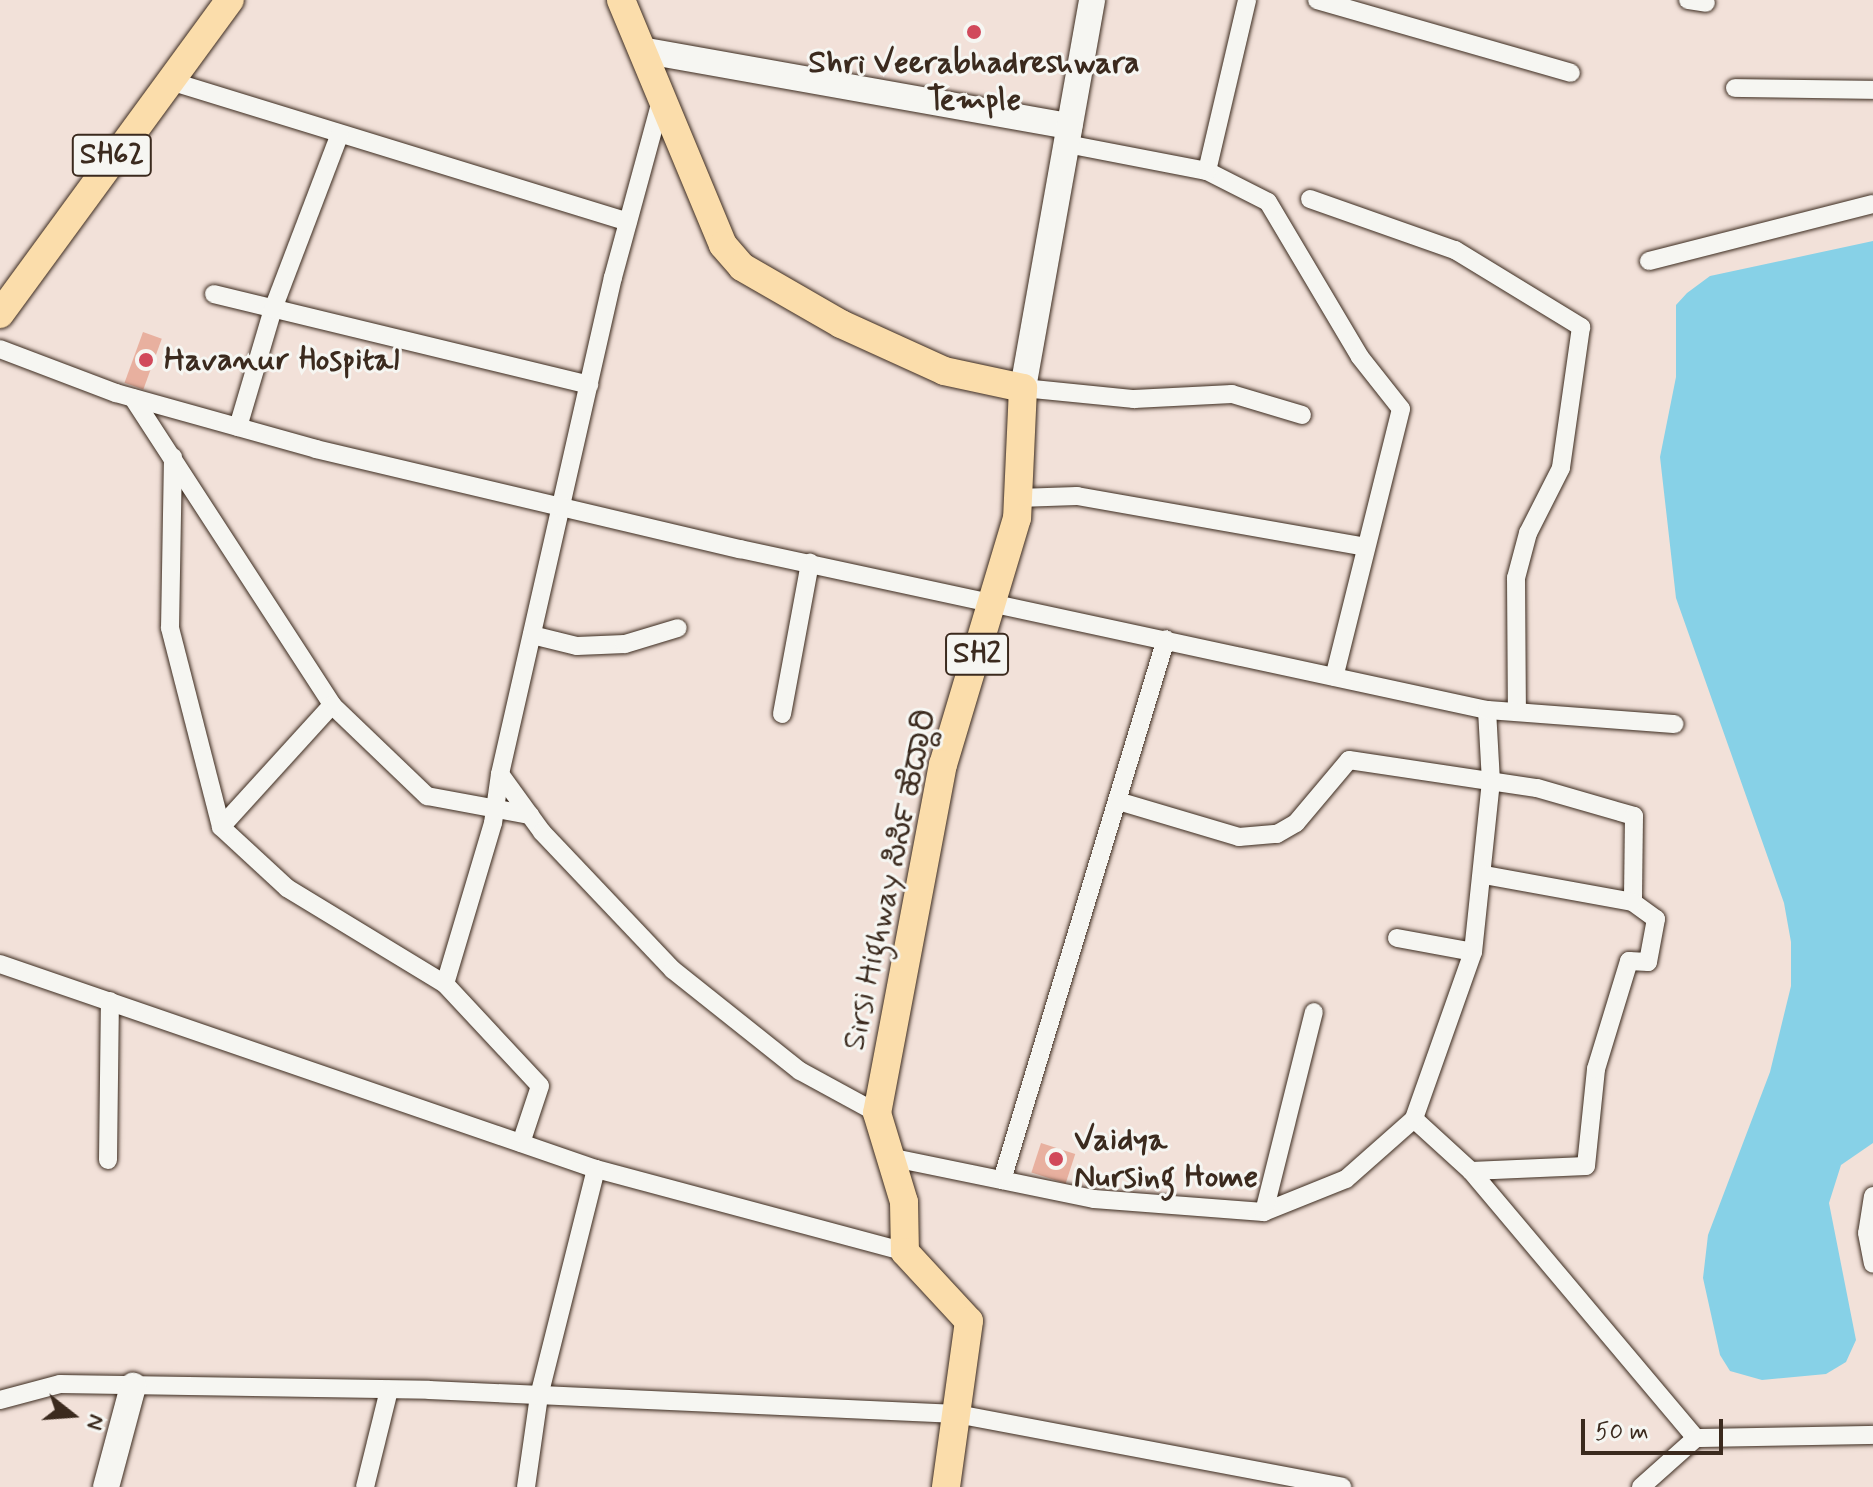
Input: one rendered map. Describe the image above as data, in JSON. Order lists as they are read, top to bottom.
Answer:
{
  "streets": {
    "main road": ["SH62", "SH2", "Sirsi Highway ಸಿರ್ಸಿ ಹೆದ್ದಾರಿ"]
  },
  "places": ["Shri Veerabhadreshwara Temple", "Havanur Hospital", "Vaidya Nursing Home"],
  "scale_bar": "50 m",
  "north": "right"
}
